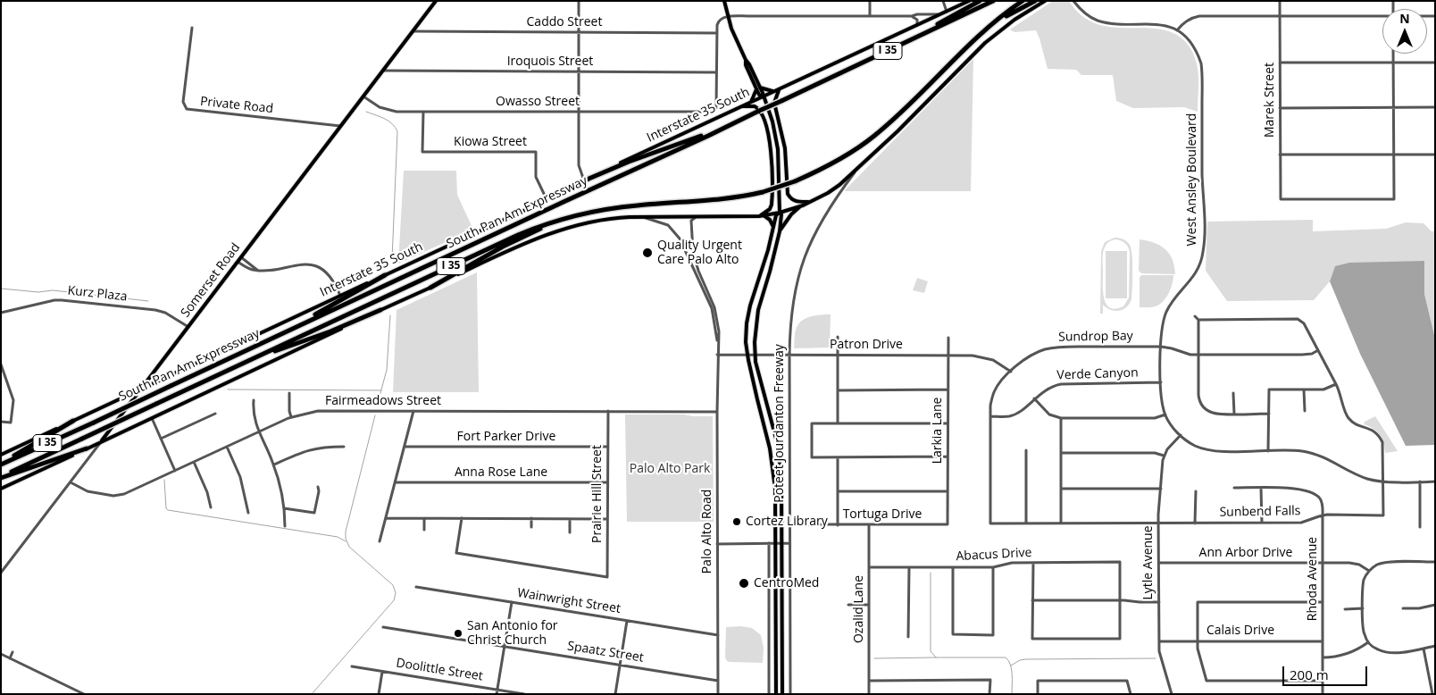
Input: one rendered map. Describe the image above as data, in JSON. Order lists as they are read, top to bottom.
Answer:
{
  "streets": {
    "highway": ["I 35", "South Pan Am Expressway"],
    "main road": ["Interstate 35 South", "Somerset Road", "Poteet Jourdanton Freeway"],
    "street": [
      "Caddo Street",
      "Iroquois Street",
      "Marek Street",
      "Owasso Street",
      "Private Road",
      "Kiowa Street",
      "West Ansley Boulevard",
      "Kurz Plaza",
      "Sundrop Bay",
      "Patron Drive",
      "Verde Canyon",
      "Fairmeadows Street",
      "Larkia Lane",
      "Fort Parker Drive",
      "Anna Rose Lane",
      "Prairie Hill Street",
      "Sunbend Falls",
      "Tortuga Drive",
      "Palo Alto Road",
      "Ann Arbor Drive",
      "Abacus Drive",
      "Lytle Avenue",
      "Rhoda Avenue",
      "Wainwright Street",
      "Ozalid Lane",
      "Calais Drive",
      "Spaatz Street",
      "Doolittle Street"
    ]
  },
  "crossings": [
    ["Caddo Street", "Somerset Road"],
    ["I 35", "South Pan Am Expressway"],
    ["Iroquois Street", "Owasso Street"],
    ["Iroquois Street", "Somerset Road"],
    ["Owasso Street", "Kiowa Street"],
    ["Owasso Street", "Somerset Road"],
    ["Private Road", "Somerset Road"],
    ["Interstate 35 South", "Kiowa Street"],
    ["Interstate 35 South", "Somerset Road"],
    ["Interstate 35 South", "Poteet Jourdanton Freeway"],
    ["West Ansley Boulevard", "Sundrop Bay"],
    ["West Ansley Boulevard", "Verde Canyon"],
    ["West Ansley Boulevard", "Sunbend Falls"],
    ["West Ansley Boulevard", "Lytle Avenue"],
    ["Somerset Road", "Kurz Plaza"],
    ["Somerset Road", "Fairmeadows Street"],
    ["Sundrop Bay", "Patron Drive"],
    ["Sundrop Bay", "Verde Canyon"],
    ["Sundrop Bay", "Sunbend Falls"],
    ["Patron Drive", "Poteet Jourdanton Freeway"],
    ["Patron Drive", "Larkia Lane"],
    ["Patron Drive", "Palo Alto Road"],
    ["Fairmeadows Street", "Prairie Hill Street"],
    ["Fairmeadows Street", "Palo Alto Road"],
    ["Poteet Jourdanton Freeway", "Tortuga Drive"],
    ["Larkia Lane", "Tortuga Drive"],
    ["Fort Parker Drive", "Prairie Hill Street"],
    ["Anna Rose Lane", "Prairie Hill Street"],
    ["Sunbend Falls", "Lytle Avenue"],
    ["Sunbend Falls", "Rhoda Avenue"],
    ["Tortuga Drive", "Ozalid Lane"],
    ["Palo Alto Road", "Wainwright Street"],
    ["Palo Alto Road", "Spaatz Street"],
    ["Ann Arbor Drive", "Lytle Avenue"],
    ["Ann Arbor Drive", "Rhoda Avenue"],
    ["Abacus Drive", "Ozalid Lane"],
    ["Lytle Avenue", "Calais Drive"],
    ["Rhoda Avenue", "Calais Drive"]
  ],
  "parks": ["Palo Alto Park"],
  "places": [
    "Quality Urgent Care Palo Alto",
    "Cortez Library",
    "CentroMed",
    "San Antonio for Christ Church"
  ],
  "scale_bar": "200 m",
  "north": "top"
}
